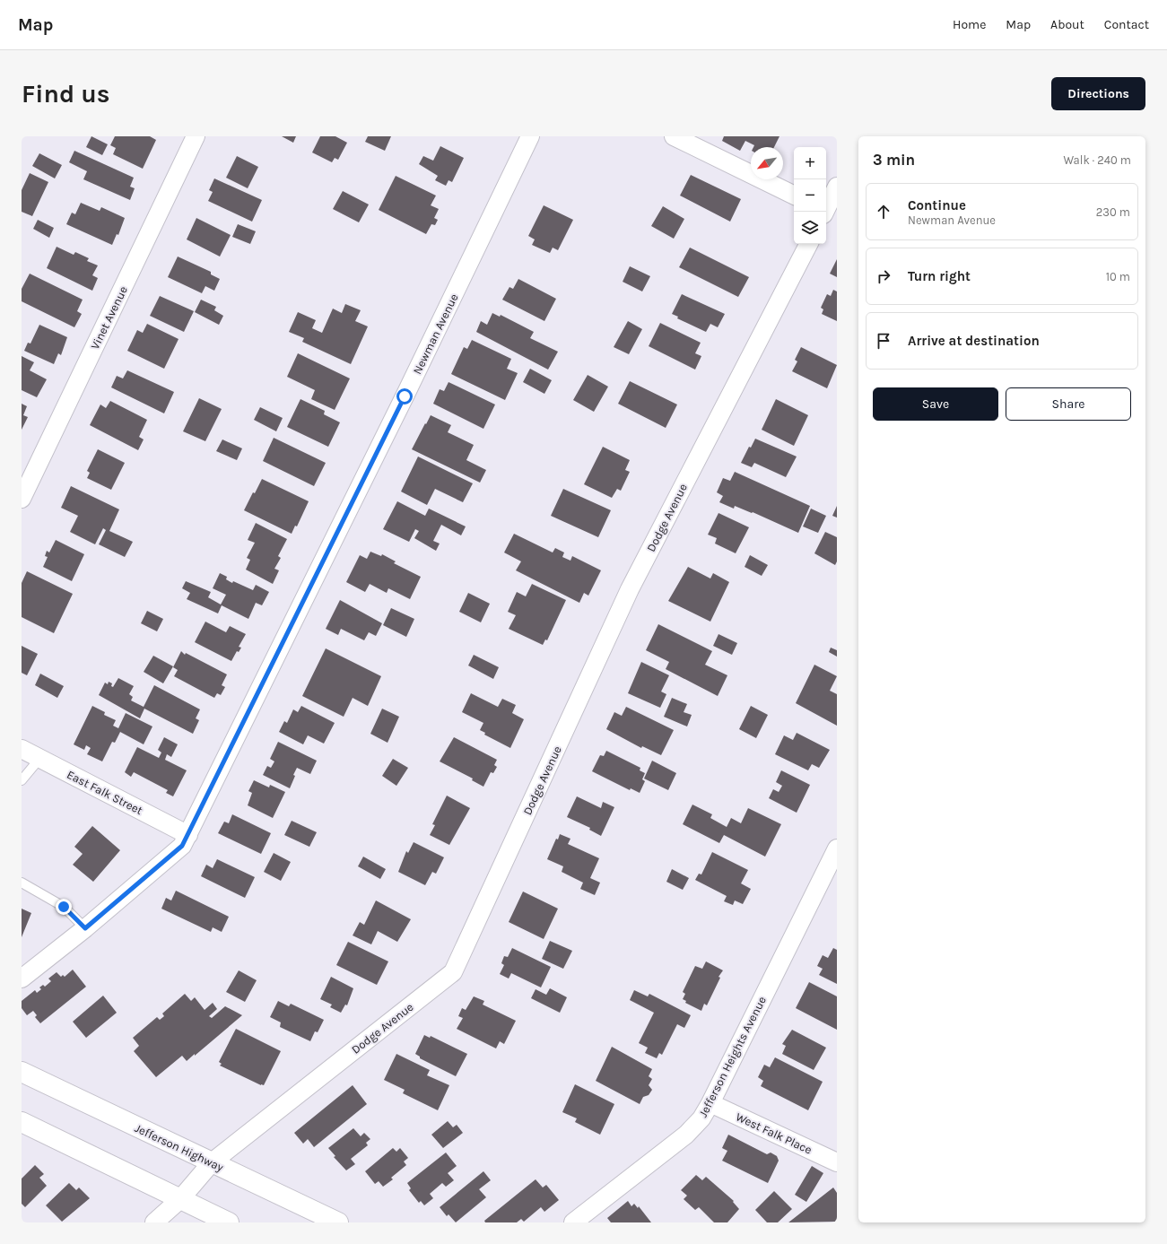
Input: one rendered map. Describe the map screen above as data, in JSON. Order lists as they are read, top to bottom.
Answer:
{
  "streets": {
    "main road": ["Jefferson Highway"],
    "street": [
      "Vinet Avenue",
      "Newman Avenue",
      "Dodge Avenue",
      "East Falk Street",
      "Jefferson Heights Avenue",
      "West Falk Place"
    ]
  },
  "crossings": [
    ["Newman Avenue", "East Falk Street"],
    ["Dodge Avenue", "Jefferson Highway"],
    ["Jefferson Heights Avenue", "West Falk Place"]
  ],
  "north": "bottom left",
  "page": {
    "header": "Map",
    "nav": [
      "Home",
      "Map",
      "About",
      "Contact"
    ],
    "buttons": [
      "Directions",
      ["Save", "Share"]
    ],
    "title": "Find us",
    "heading": ["3 min", "Walk · 240 m"],
    "map_buttons": ["+", "−"],
    "list": [
      ["Continue", "Newman Avenue", "230 m"],
      ["Turn right", "10 m"],
      "Arrive at destination"
    ]
  }
}
